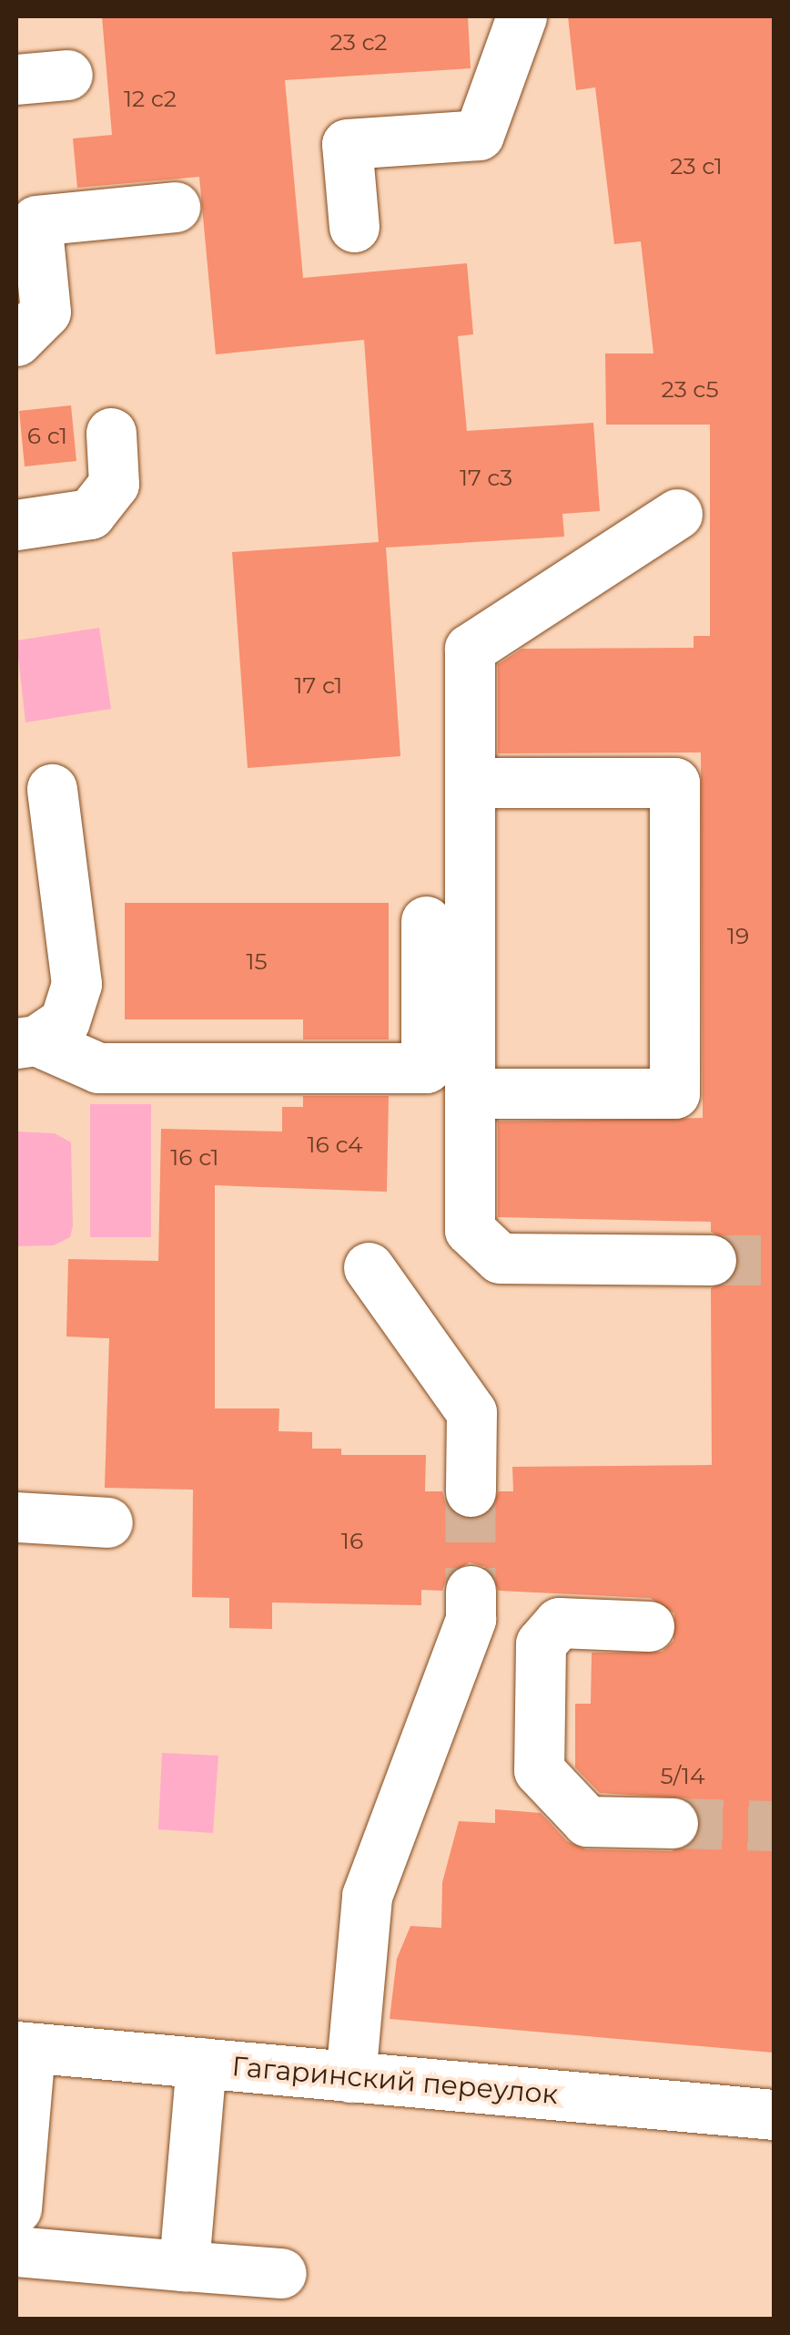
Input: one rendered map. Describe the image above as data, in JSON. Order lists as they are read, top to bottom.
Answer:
{
  "streets": {
    "street": ["Гагаринский переулок"]
  },
  "house_numbers": [
    "23 с2",
    "12 с2",
    "23 с1",
    "23 с5",
    "6 с1",
    "17 с3",
    "17 с1",
    "19",
    "15",
    "16 с4",
    "16 с1",
    "16",
    "5/14"
  ]
}
